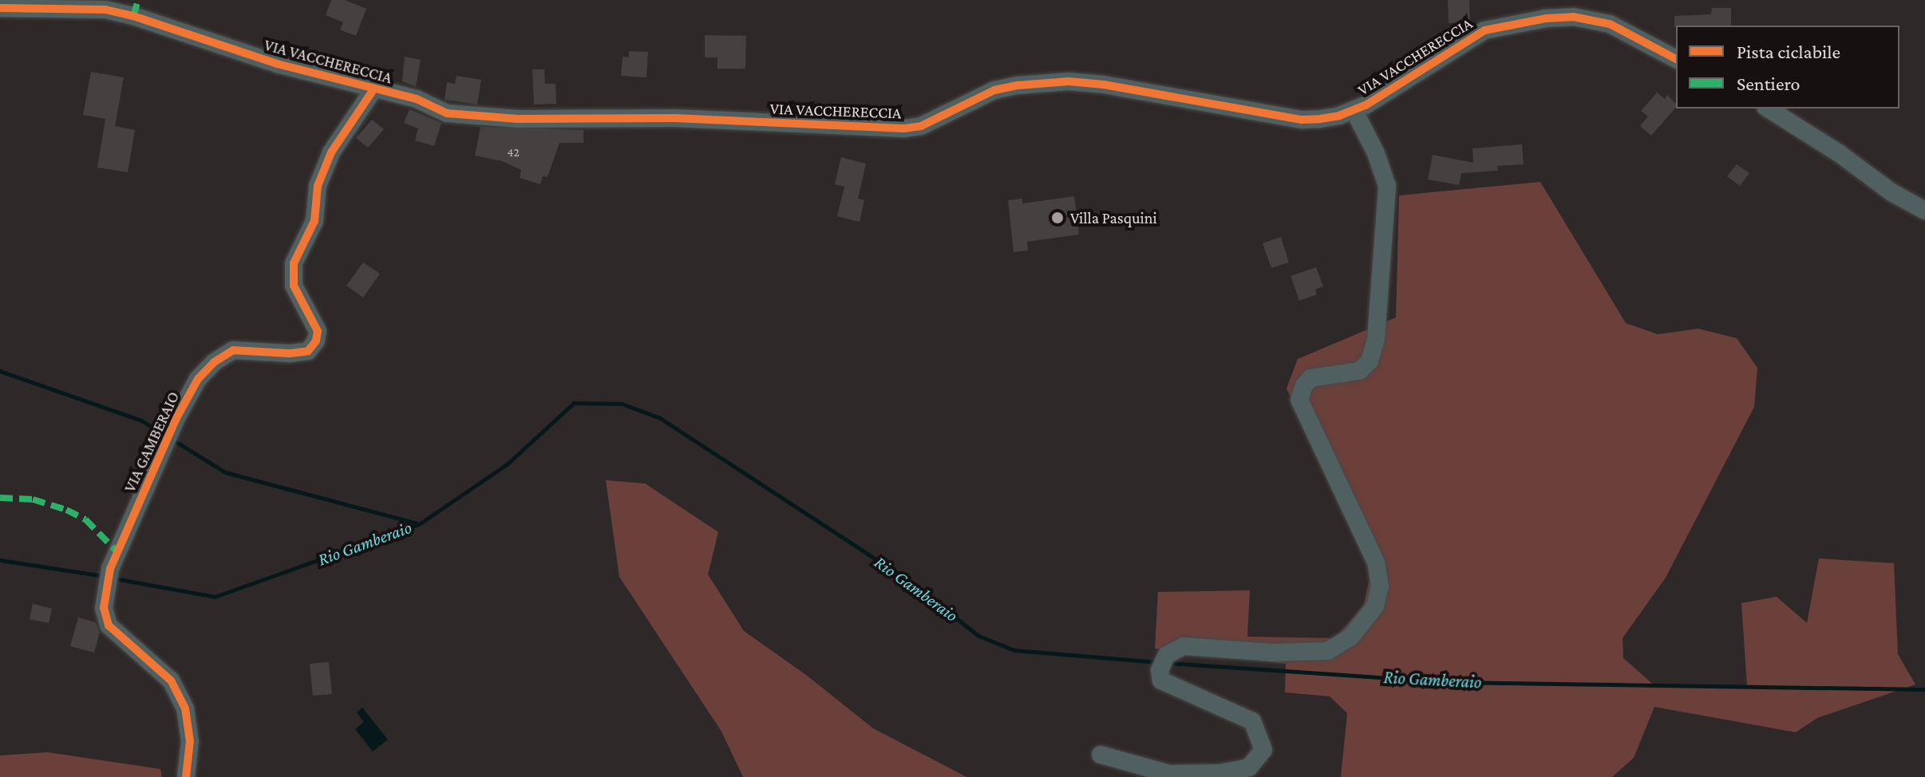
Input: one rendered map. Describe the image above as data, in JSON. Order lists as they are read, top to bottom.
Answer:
{
  "streets": {
    "street": ["VIA VACCHERECCIA", "VIA GAMBERAIO"]
  },
  "crossings": [
    ["VIA VACCHERECCIA", "VIA GAMBERAIO"]
  ],
  "water": ["Rio Gamberaio"],
  "places": ["Villa Pasquini"],
  "house_numbers": ["42"],
  "legend": ["Pista ciclabile", "Sentiero"]
}
